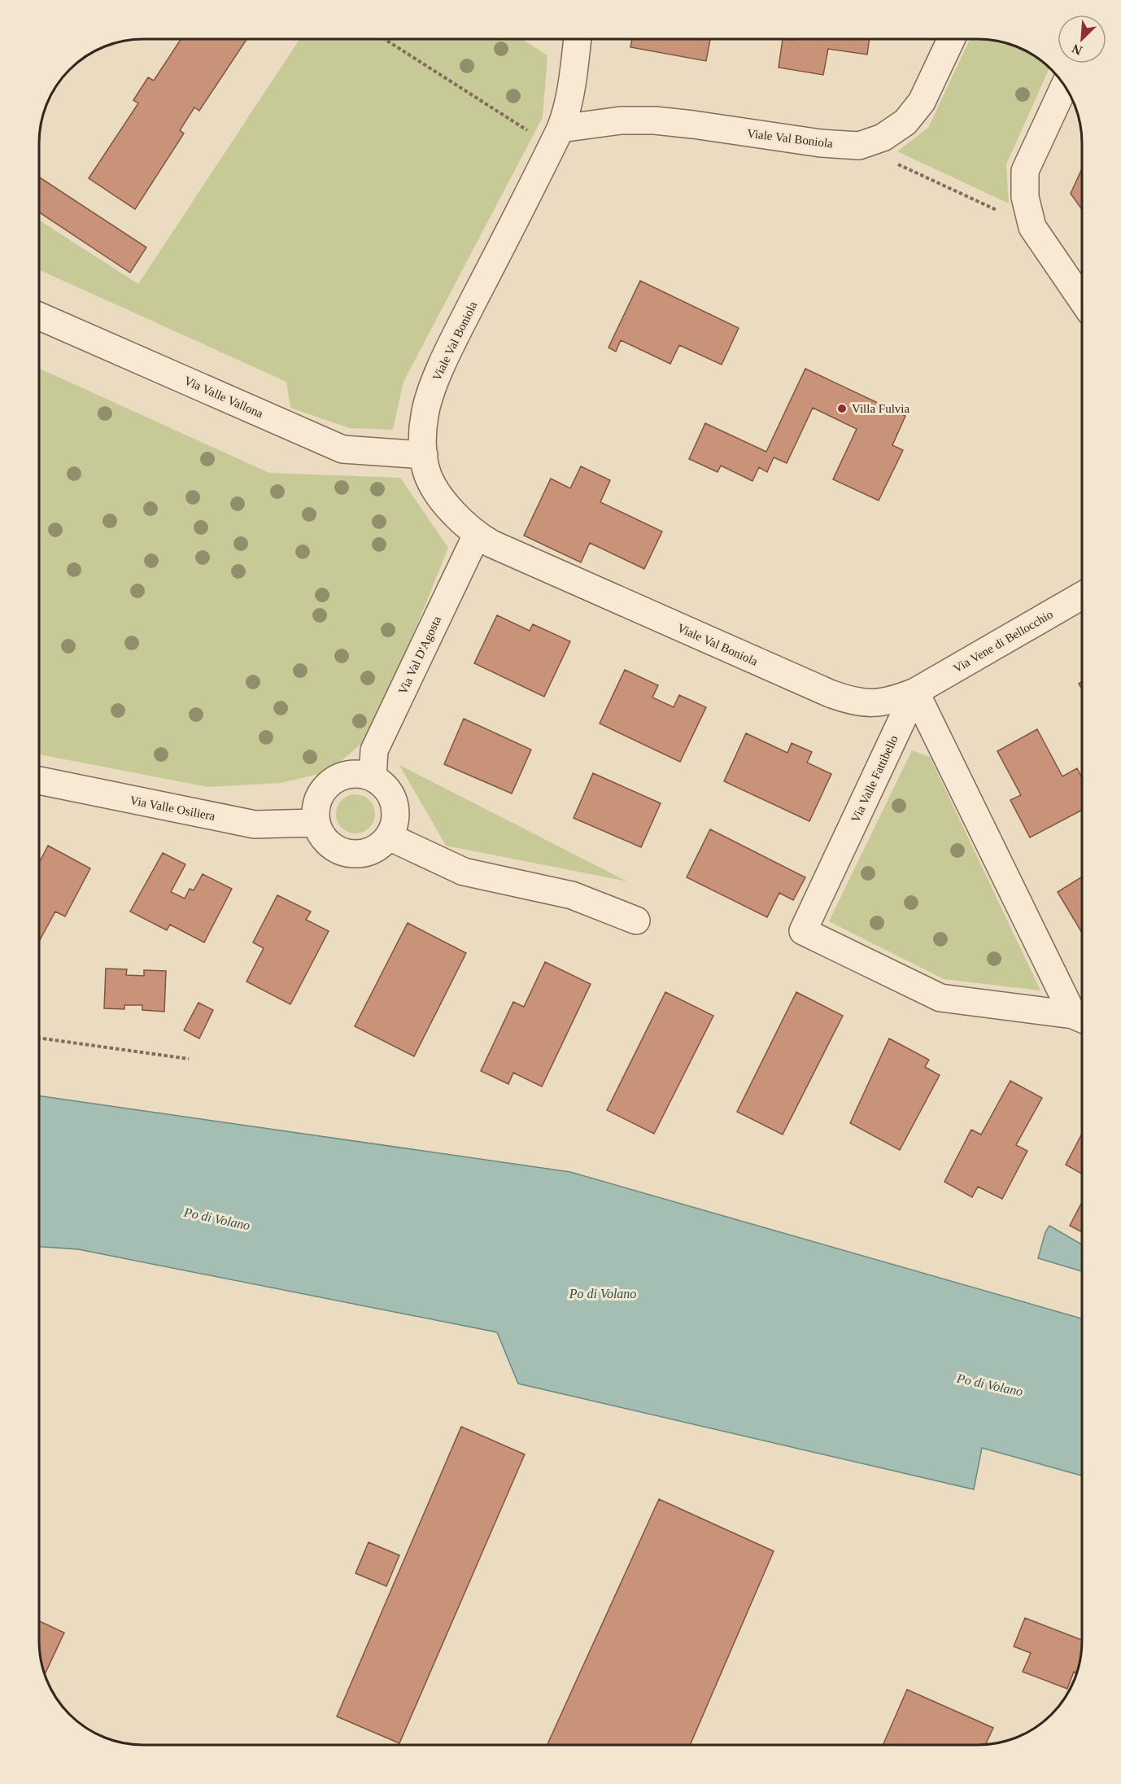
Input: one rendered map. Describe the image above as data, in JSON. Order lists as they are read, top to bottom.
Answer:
{
  "streets": {
    "street": [
      "Viale Val Boniola",
      "Via Valle Vallona",
      "Via Vene di Bellocchio",
      "Via Val D'Agosta",
      "Via Valle Fattibello",
      "Via Valle Osiliera"
    ]
  },
  "crossings": [
    ["Viale Val Boniola", "Via Valle Vallona"],
    ["Viale Val Boniola", "Via Vene di Bellocchio"],
    ["Viale Val Boniola", "Via Val D'Agosta"],
    ["Viale Val Boniola", "Via Valle Fattibello"],
    ["Via Vene di Bellocchio", "Via Valle Fattibello"],
    ["Via Val D'Agosta", "Via Valle Osiliera"]
  ],
  "water": ["Po di Volano"],
  "places": ["Villa Fulvia"],
  "north": "bottom left"
}
